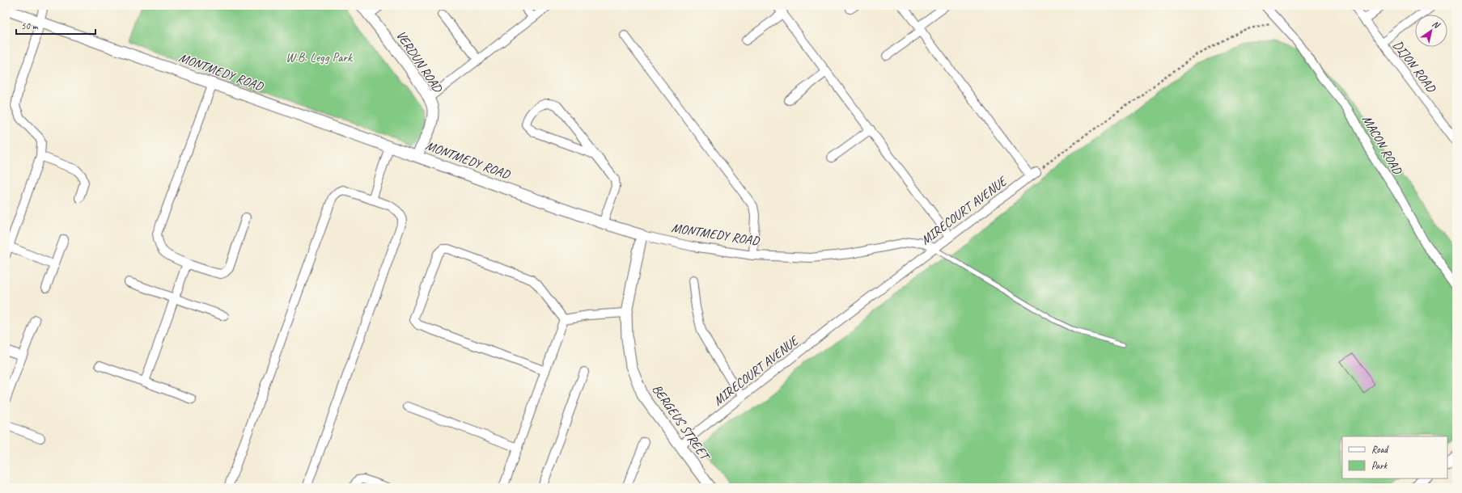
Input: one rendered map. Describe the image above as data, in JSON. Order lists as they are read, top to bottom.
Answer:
{
  "streets": {
    "street": [
      "VERDUN ROAD",
      "DIJON ROAD",
      "MONTMEDY ROAD",
      "MACON ROAD",
      "MIRECOURT AVENUE",
      "BERGEUS STREET"
    ]
  },
  "crossings": [
    ["VERDUN ROAD", "MONTMEDY ROAD"],
    ["MONTMEDY ROAD", "MIRECOURT AVENUE"],
    ["MONTMEDY ROAD", "BERGEUS STREET"],
    ["MIRECOURT AVENUE", "BERGEUS STREET"]
  ],
  "parks": ["W.B. Legg Park"],
  "legend": ["Road", "Park"],
  "scale_bar": "50 m",
  "north": "top right"
}
